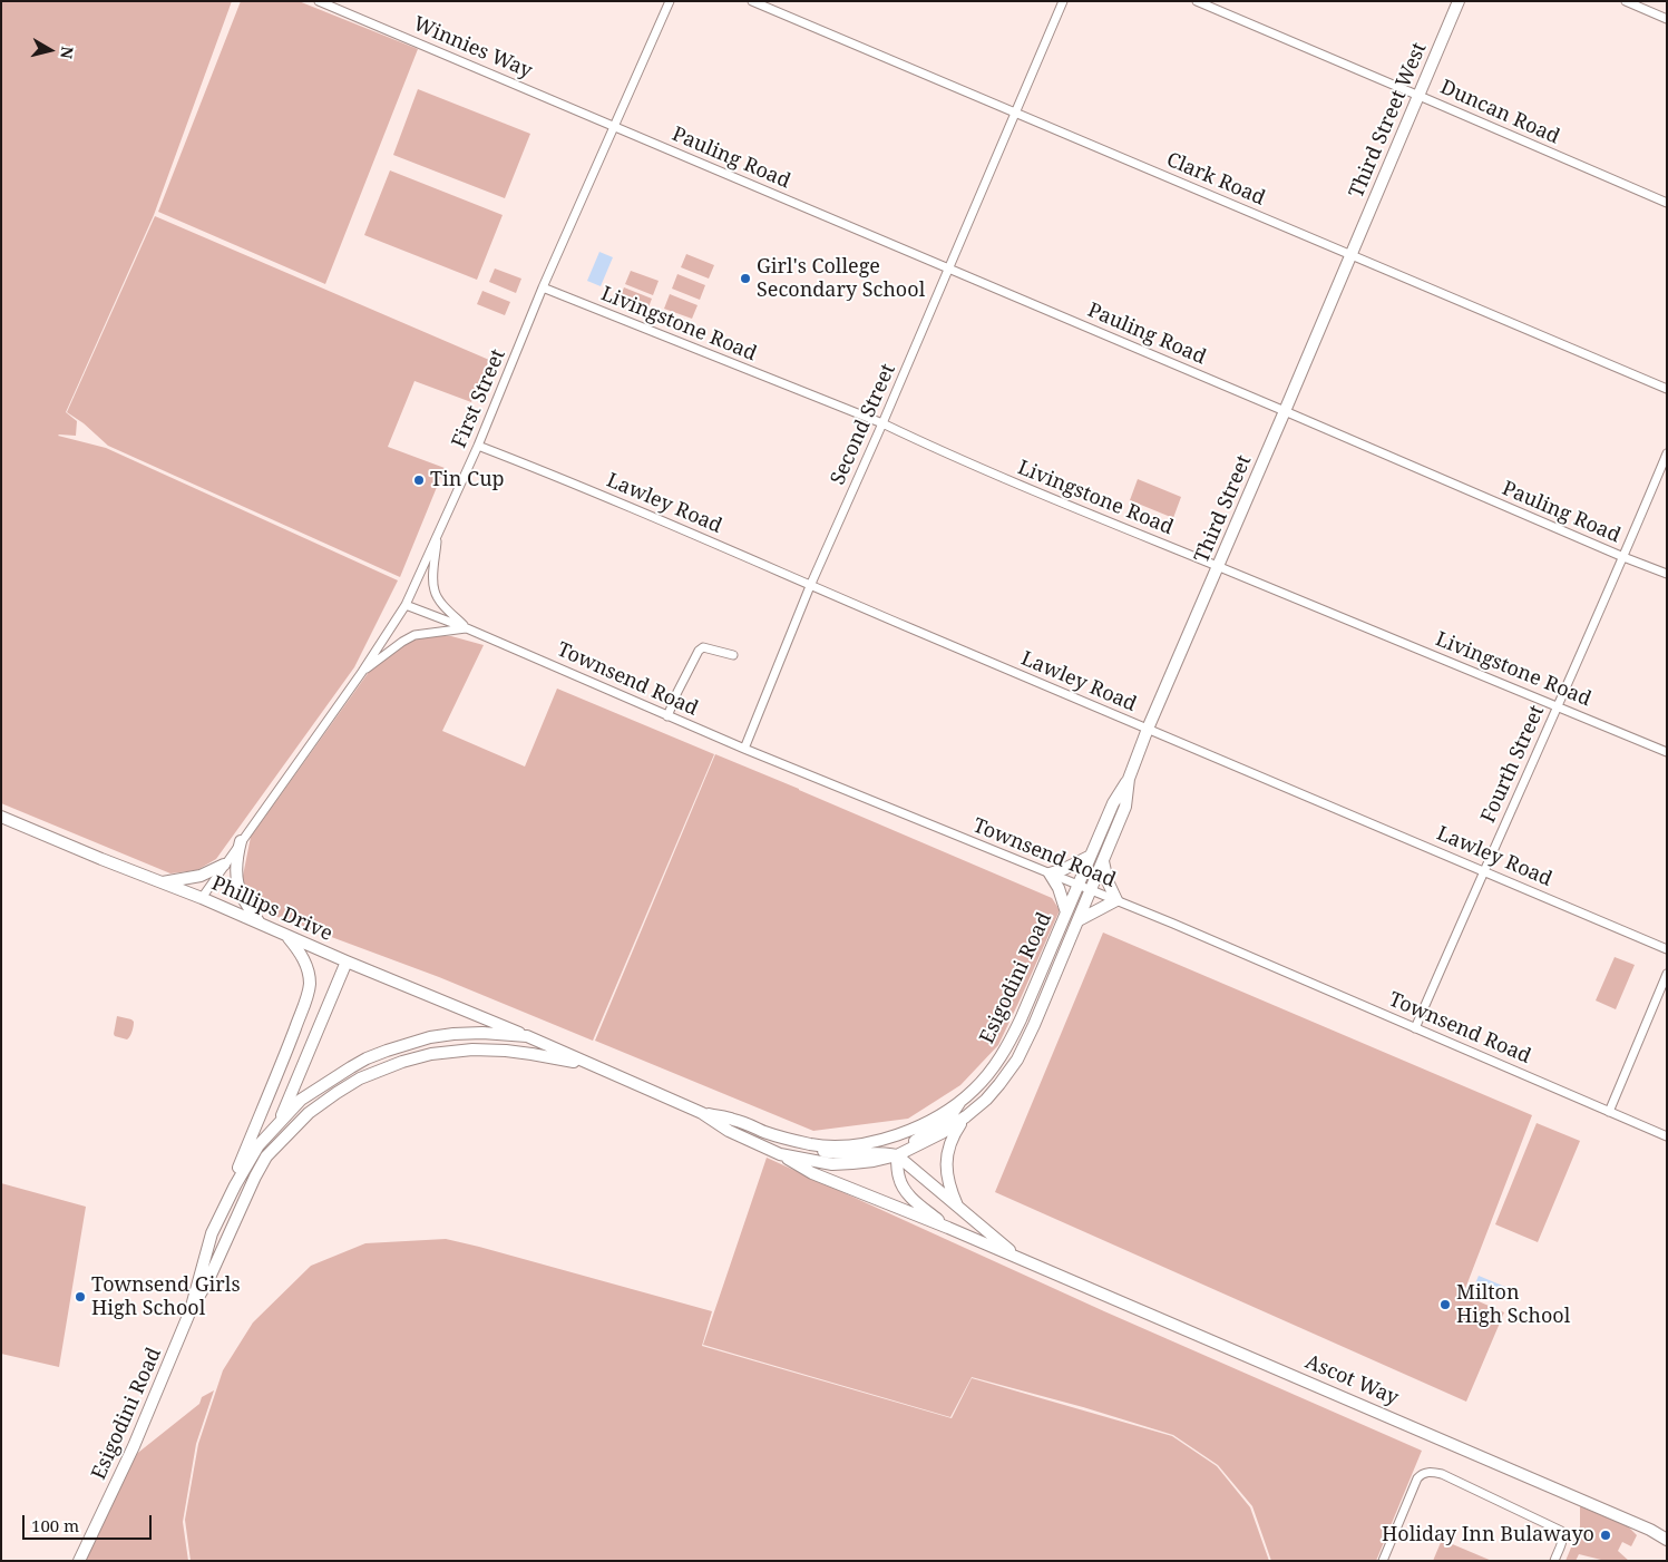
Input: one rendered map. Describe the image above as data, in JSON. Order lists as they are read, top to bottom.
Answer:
{
  "streets": {
    "main road": [
      "Third Street West",
      "Third Street",
      "Phillips Drive",
      "Esigodini Road",
      "Ascot Way"
    ],
    "street": [
      "Winnies Way",
      "Duncan Road",
      "Pauling Road",
      "Clark Road",
      "Livingstone Road",
      "First Street",
      "Second Street",
      "Lawley Road",
      "Townsend Road",
      "Fourth Street"
    ]
  },
  "crossings": [
    ["Winnies Way", "Pauling Road"],
    ["Winnies Way", "First Street"],
    ["Duncan Road", "Third Street West"],
    ["Third Street West", "Clark Road"],
    ["Third Street West", "Third Street"],
    ["Pauling Road", "First Street"],
    ["Pauling Road", "Second Street"],
    ["Pauling Road", "Third Street"],
    ["Pauling Road", "Fourth Street"],
    ["Clark Road", "Second Street"],
    ["Clark Road", "Third Street"],
    ["Livingstone Road", "First Street"],
    ["Livingstone Road", "Second Street"],
    ["Livingstone Road", "Third Street"],
    ["Livingstone Road", "Fourth Street"],
    ["First Street", "Lawley Road"],
    ["First Street", "Townsend Road"],
    ["First Street", "Phillips Drive"],
    ["Second Street", "Lawley Road"],
    ["Second Street", "Townsend Road"],
    ["Lawley Road", "Third Street"],
    ["Lawley Road", "Fourth Street"],
    ["Third Street", "Townsend Road"],
    ["Third Street", "Esigodini Road"],
    ["Townsend Road", "Fourth Street"],
    ["Townsend Road", "Esigodini Road"],
    ["Phillips Drive", "Esigodini Road"]
  ],
  "places": [
    "Girl's College Secondary School",
    "Tin Cup",
    "Townsend Girls High School",
    "Milton High School",
    "Holiday Inn Bulawayo"
  ],
  "scale_bar": "100 m",
  "north": "right"
}
